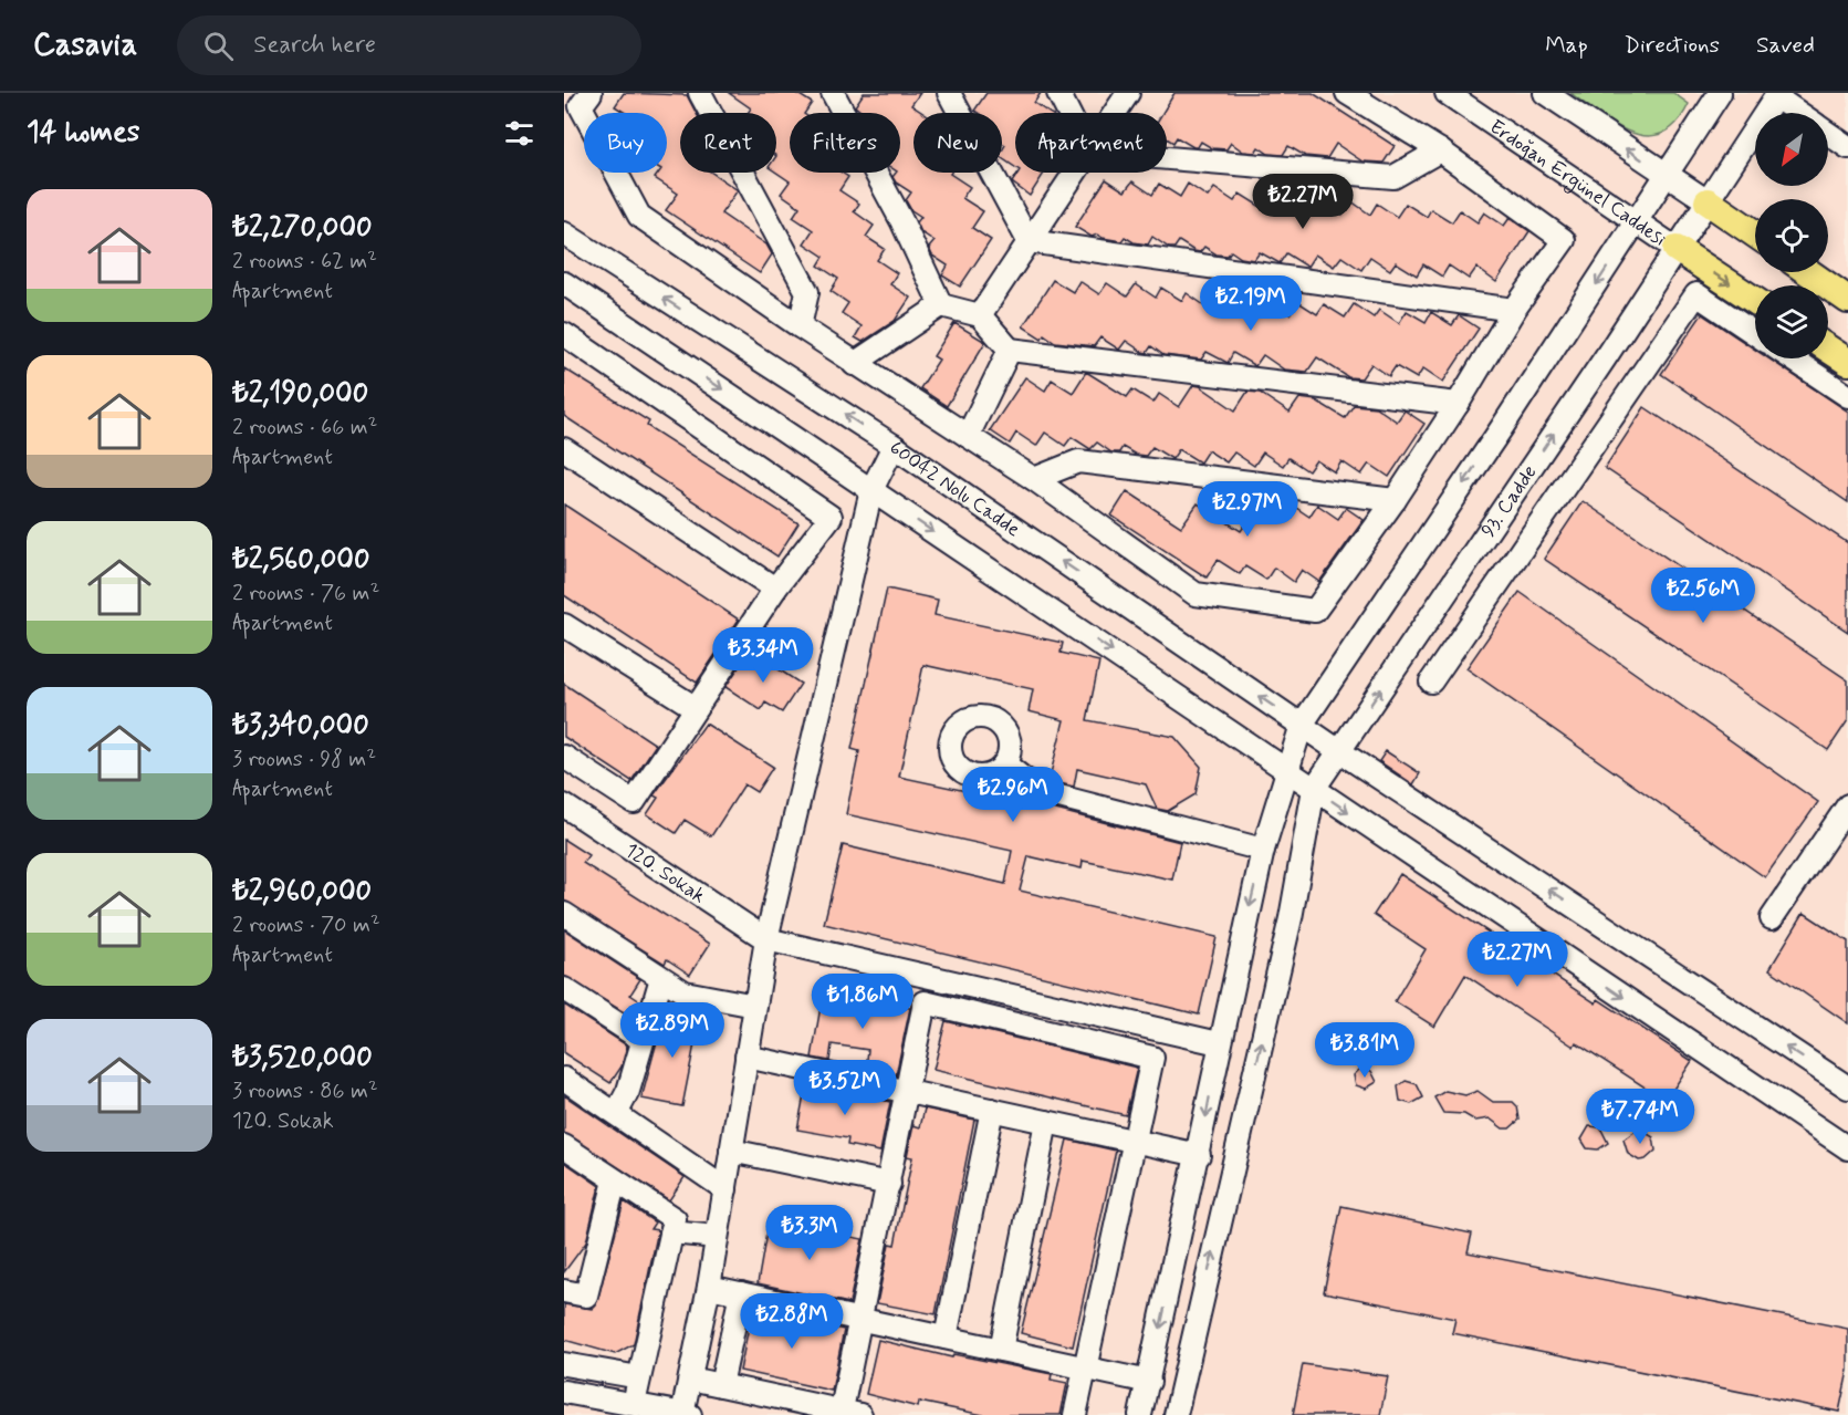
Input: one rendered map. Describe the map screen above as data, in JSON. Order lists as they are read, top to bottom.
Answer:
{
  "streets": {
    "street": [
      "Erdoğan Ergünel Caddesi",
      "60042 Nolu Cadde",
      "93. Cadde",
      "120. Sokak"
    ]
  },
  "crossings": [
    ["Erdoğan Ergünel Caddesi", "93. Cadde"],
    ["60042 Nolu Cadde", "93. Cadde"]
  ],
  "north": "bottom left",
  "page": {
    "header": "Casavia",
    "search": "Search here",
    "nav": ["Map", "Directions", "Saved"],
    "heading": "14 homes",
    "chip": [
      "Buy",
      "Rent",
      "Filters",
      "New",
      "Apartment"
    ],
    "list": [
      {
        "name": "₺2,270,000",
        "note": "2 rooms · 62 m² · Apartment"
      },
      {
        "name": "₺2,190,000",
        "note": "2 rooms · 66 m² · Apartment"
      },
      {
        "name": "₺2,560,000",
        "note": "2 rooms · 76 m² · Apartment"
      },
      {
        "name": "₺3,340,000",
        "note": "3 rooms · 98 m² · Apartment"
      },
      {
        "name": "₺2,960,000",
        "note": "2 rooms · 70 m² · Apartment"
      },
      {
        "name": "₺3,520,000",
        "note": "3 rooms · 86 m² · 120. Sokak"
      }
    ],
    "price": [
      "₺2.27M",
      "₺2.19M",
      "₺2.97M",
      "₺2.56M",
      "₺3.34M",
      "₺2.96M",
      "₺2.27M",
      "₺1.86M",
      "₺2.89M",
      "₺3.81M",
      "₺3.52M",
      "₺7.74M",
      "₺3.3M",
      "₺2.88M"
    ]
  }
}
